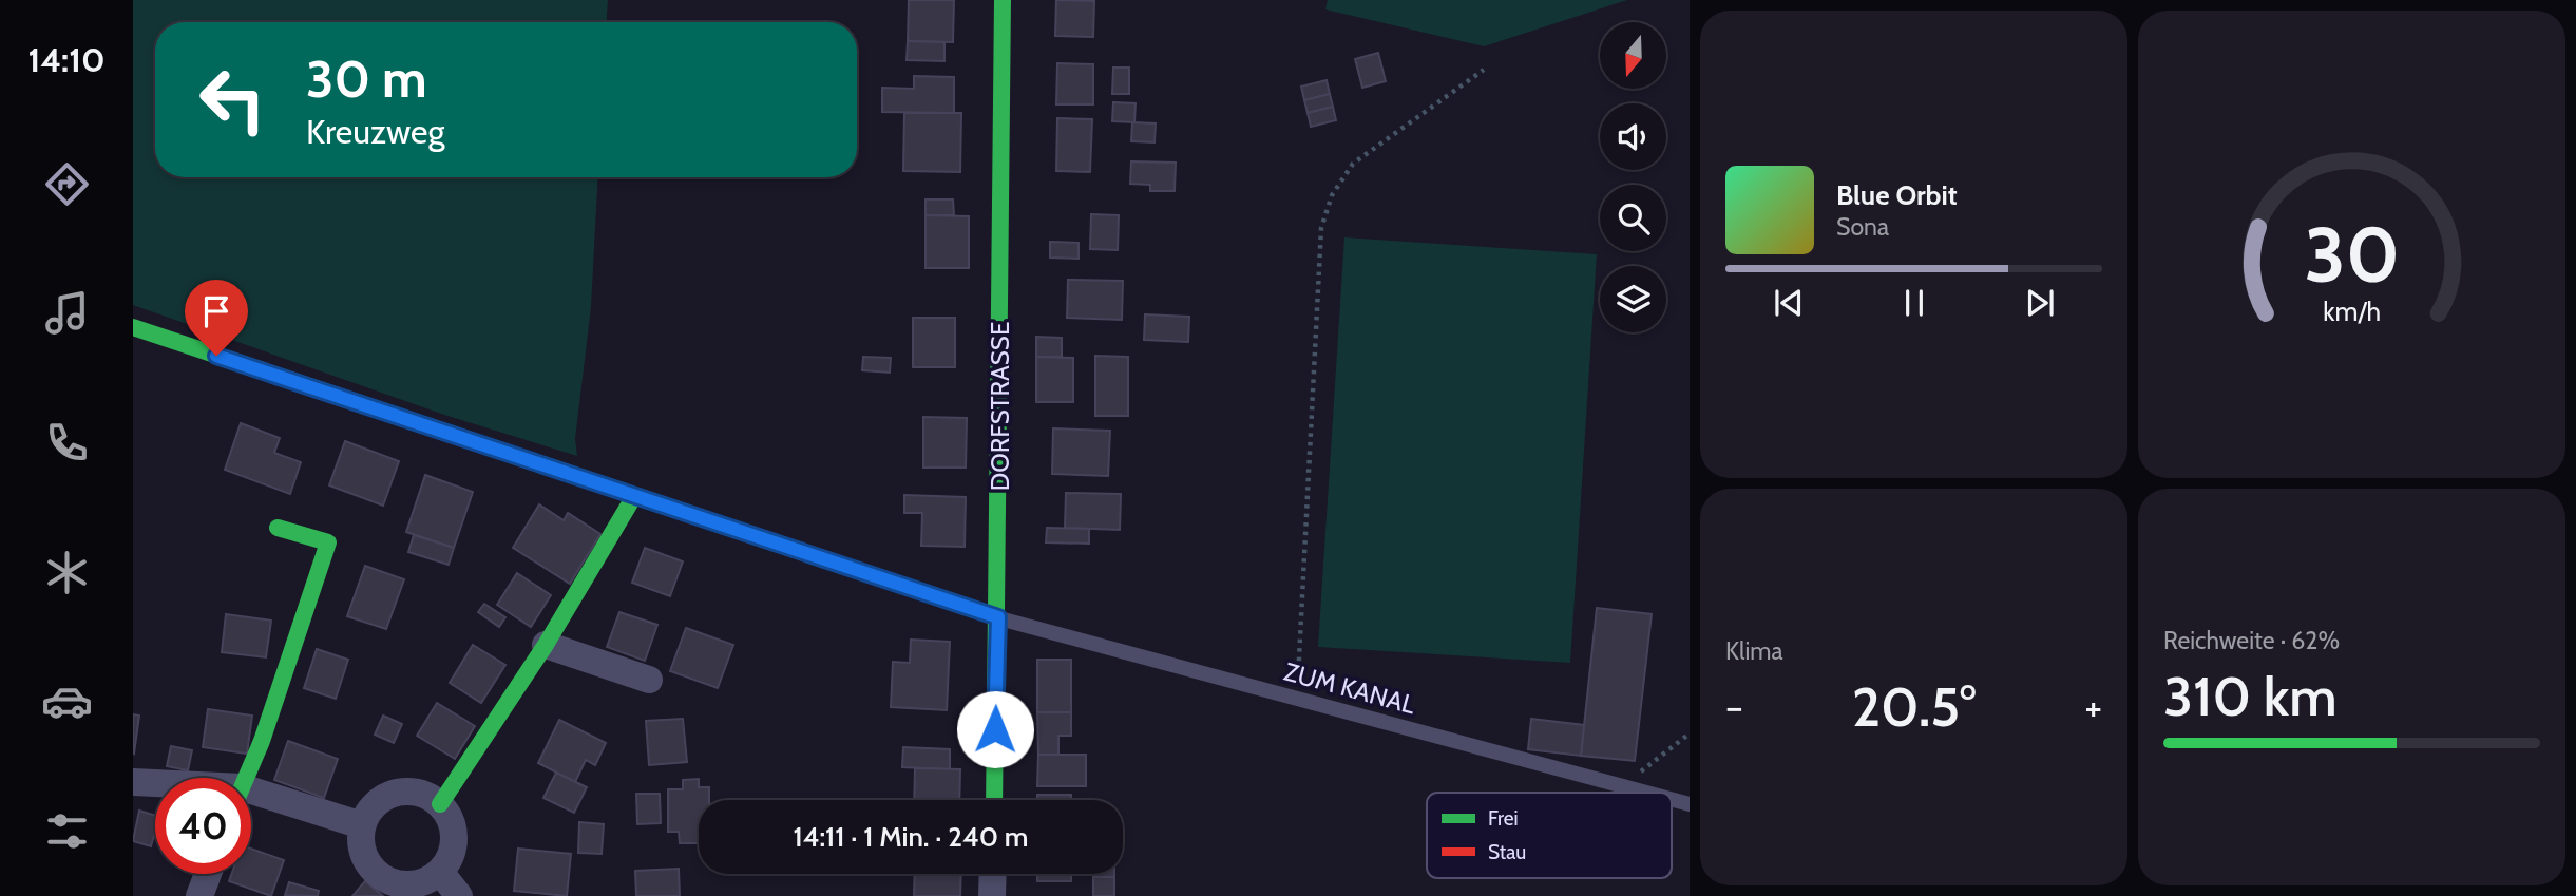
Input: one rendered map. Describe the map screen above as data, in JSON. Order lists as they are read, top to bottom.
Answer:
{
  "streets": {
    "street": ["DORFSTRASSE"],
    "lane": ["ZUM KANAL"]
  },
  "crossings": [
    ["DORFSTRASSE", "ZUM KANAL"]
  ],
  "legend": ["Frei", "Stau"],
  "north": "bottom",
  "page": {
    "tabs": "14:10",
    "turn": ["30 m", "Kreuzweg"],
    "song": ["Blue Orbit", "Sona"],
    "tile": [
      "Klima",
      ["Reichweite · 62%", "310 km"]
    ],
    "heat": ["−", "20.5°", "+"],
    "limit": "40",
    "trip": "14:11 · 1 Min. · 240 m",
    "gauge": ["30", "km/h"]
  }
}
